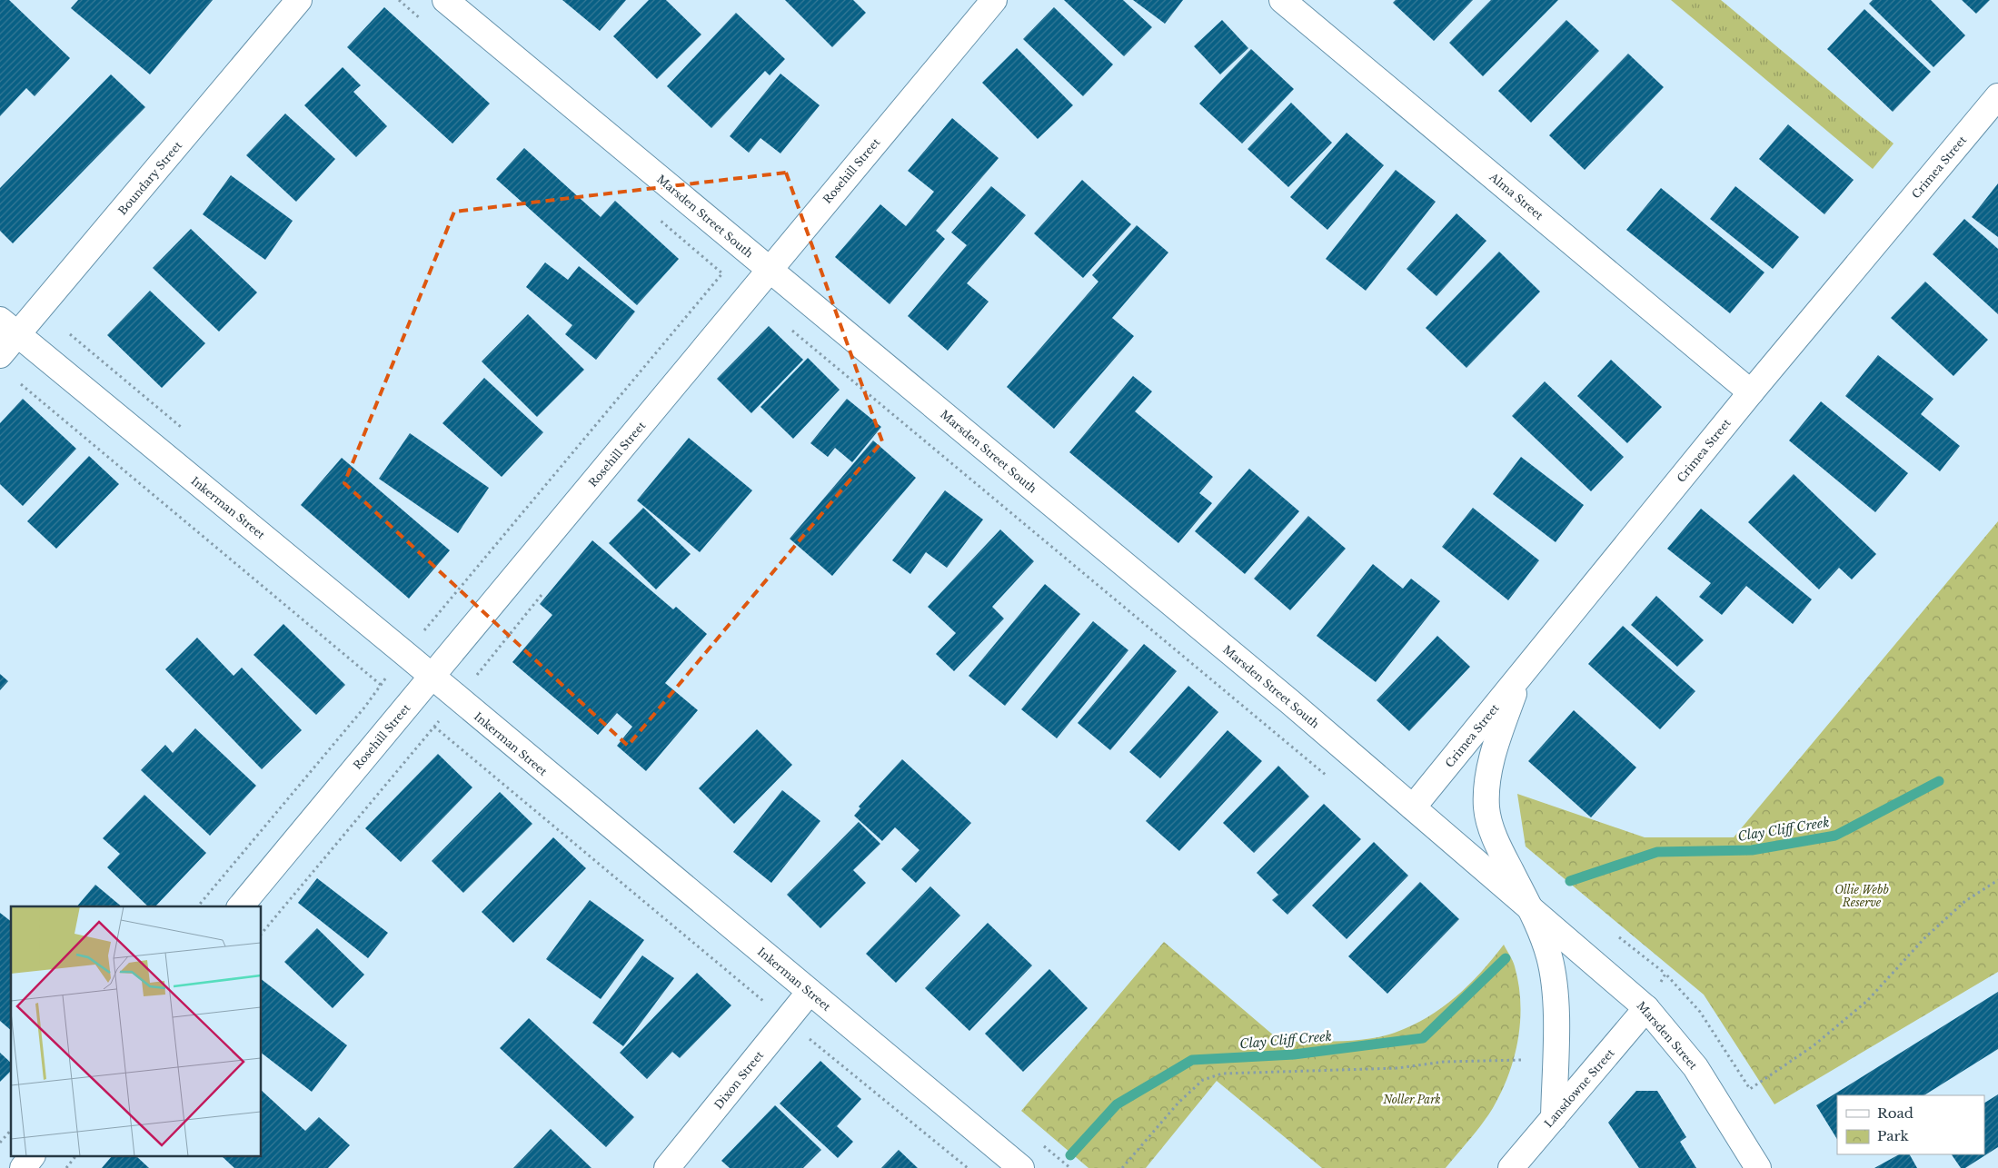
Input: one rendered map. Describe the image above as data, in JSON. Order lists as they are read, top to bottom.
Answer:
{
  "streets": {
    "street": [
      "Crimea Street",
      "Rosehill Street",
      "Boundary Street",
      "Alma Street",
      "Marsden Street South",
      "Inkerman Street",
      "Marsden Street",
      "Dixon Street",
      "Lansdowne Street"
    ]
  },
  "crossings": [
    ["Crimea Street", "Alma Street"],
    ["Crimea Street", "Marsden Street South"],
    ["Rosehill Street", "Marsden Street South"],
    ["Rosehill Street", "Inkerman Street"],
    ["Boundary Street", "Inkerman Street"],
    ["Marsden Street South", "Marsden Street"],
    ["Inkerman Street", "Dixon Street"],
    ["Marsden Street", "Lansdowne Street"]
  ],
  "water": ["Clay Cliff Creek"],
  "parks": ["Ollie Webb Reserve", "Noller Park"],
  "legend": ["Road", "Park"]
}
